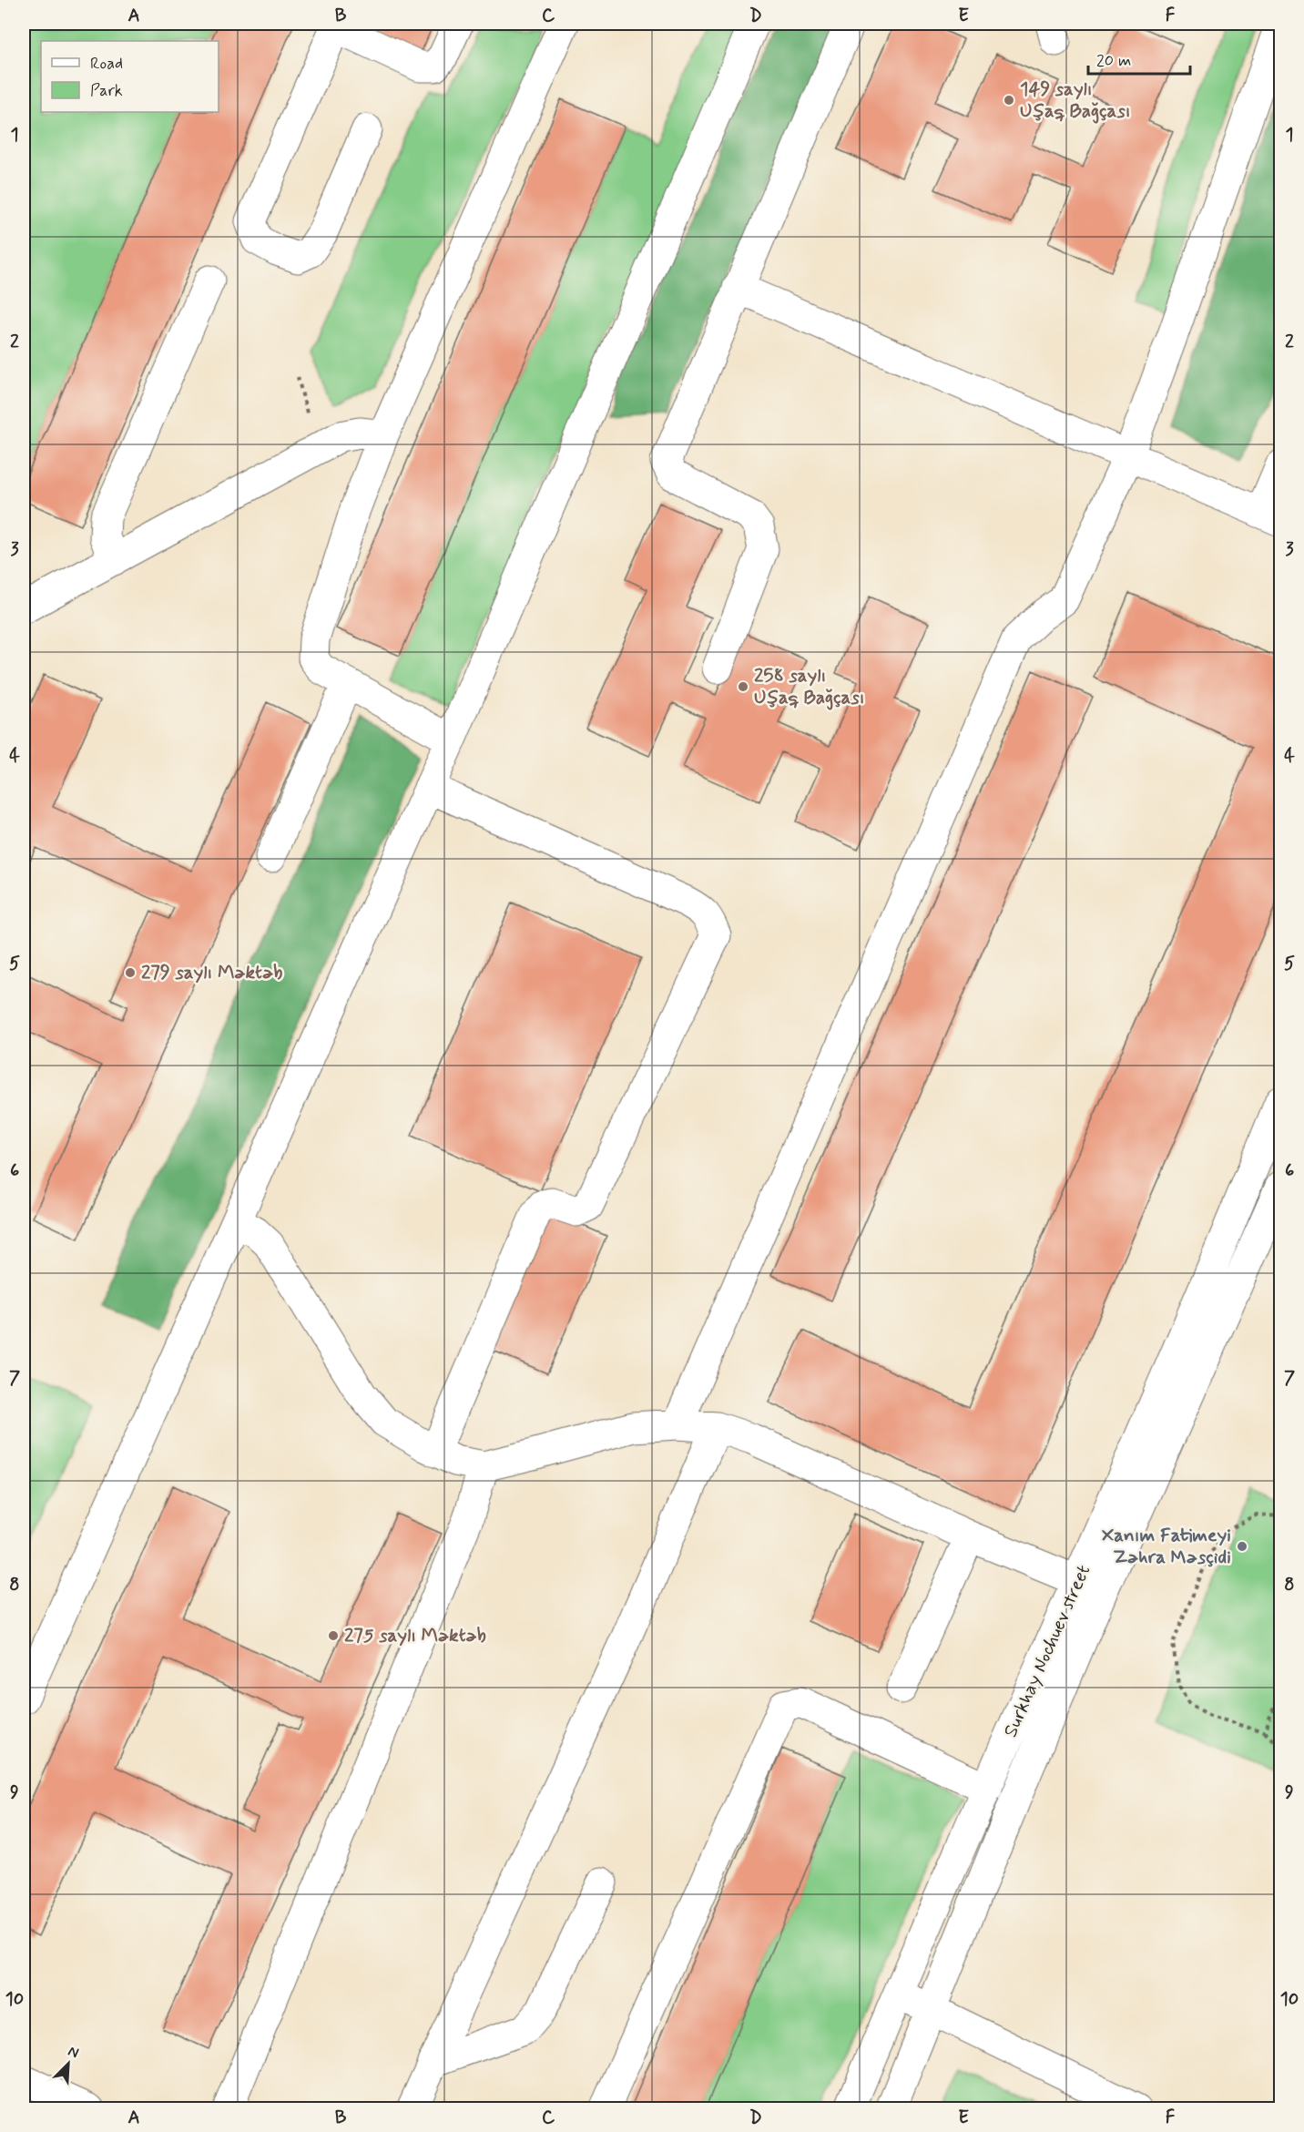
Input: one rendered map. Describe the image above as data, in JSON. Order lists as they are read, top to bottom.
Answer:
{
  "streets": {
    "street": ["Surkhay Nochuev street"]
  },
  "places": [
    "149 saylı Uşaq Bağçası",
    "258 saylı Uşaq Bağçası",
    "279 saylı Məktəb",
    "Xanım Fatimeyi Zəhra Məsçidi",
    "275 saylı Məktəb"
  ],
  "legend": ["Road", "Park"],
  "scale_bar": "20 m",
  "north": "top right",
  "grid": {
    "columns": [
      "A",
      "B",
      "C",
      "D",
      "E",
      "F"
    ],
    "rows": [
      "1",
      "2",
      "3",
      "4",
      "5",
      "6",
      "7",
      "8",
      "9",
      "10"
    ]
  }
}
